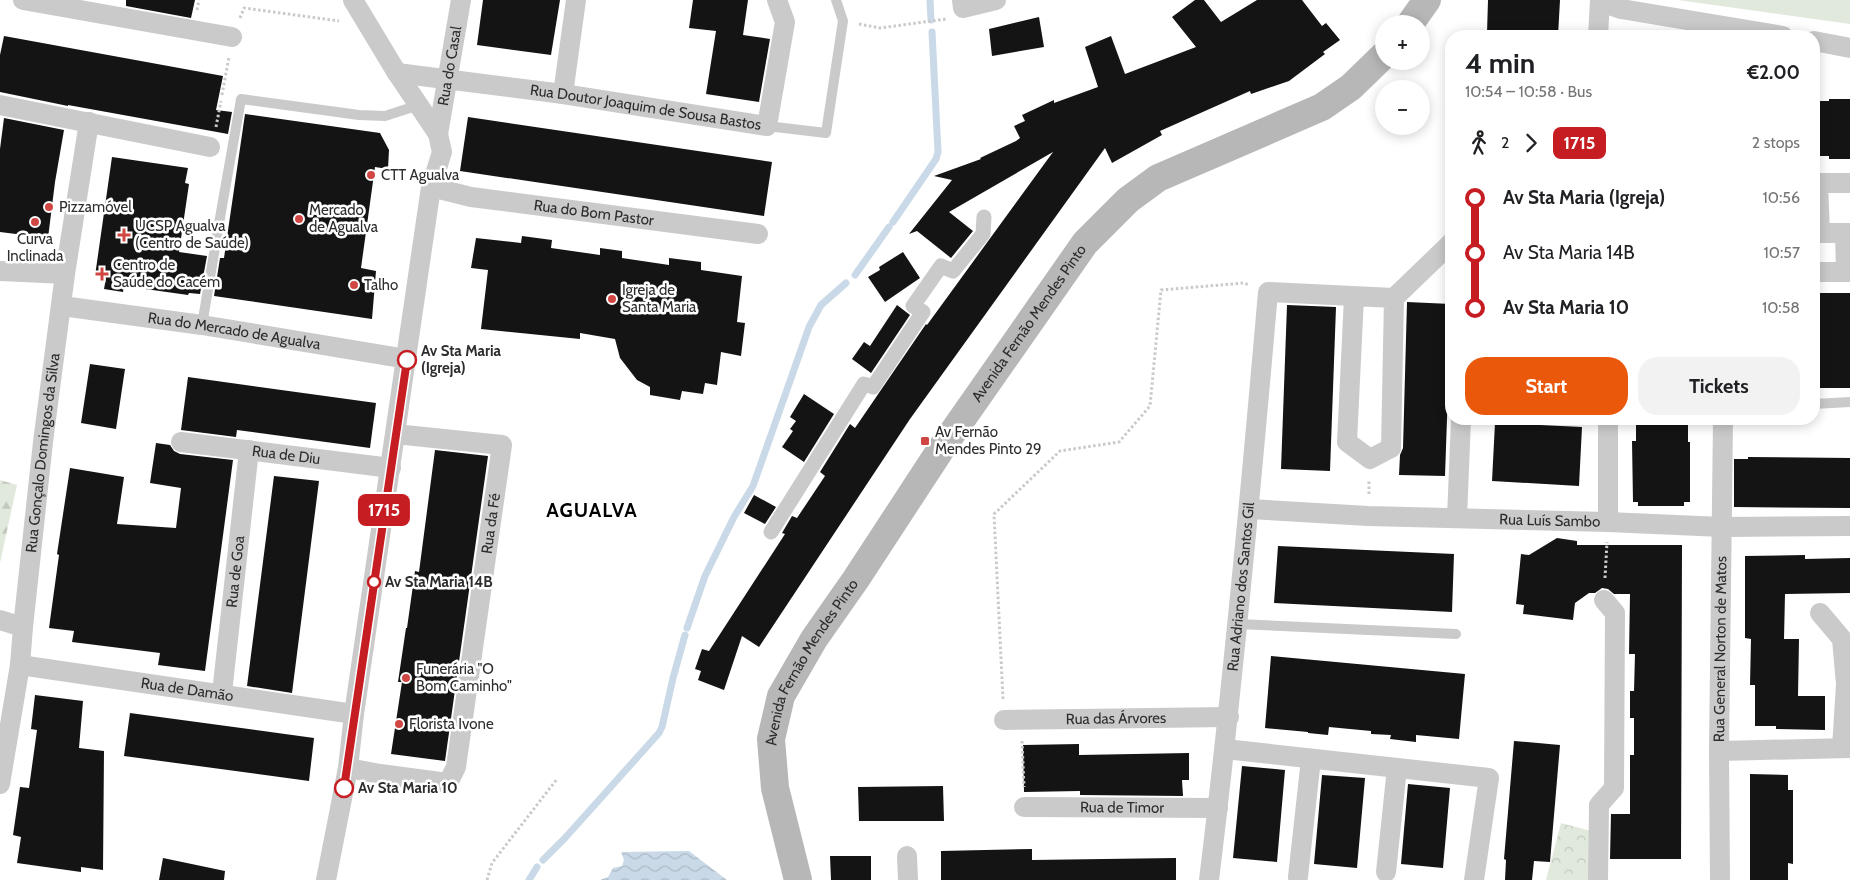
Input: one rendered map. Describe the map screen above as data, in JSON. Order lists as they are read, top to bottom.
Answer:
{
  "streets": {
    "main road": ["Avenida Fernão Mendes Pinto"],
    "street": [
      "Rua do Casal",
      "Rua Doutor Joaquim de Sousa Bastos",
      "Rua do Bom Pastor",
      "Rua do Mercado de Agualva",
      "Rua Gonçalo Domingos da Silva",
      "Rua de Diu",
      "Rua Luís Sambo",
      "Rua da Fé",
      "Rua de Goa",
      "Rua Adriano dos Santos Gil",
      "Rua General Norton de Matos",
      "Rua de Damão",
      "Rua das Árvores",
      "Rua de Timor"
    ]
  },
  "crossings": [
    ["Rua do Casal", "Rua Doutor Joaquim de Sousa Bastos"],
    ["Rua do Mercado de Agualva", "Rua Gonçalo Domingos da Silva"],
    ["Rua Gonçalo Domingos da Silva", "Rua de Damão"],
    ["Rua de Diu", "Rua de Goa"],
    ["Rua Luís Sambo", "Rua Adriano dos Santos Gil"],
    ["Rua Luís Sambo", "Rua General Norton de Matos"],
    ["Rua de Goa", "Rua de Damão"],
    ["Rua Adriano dos Santos Gil", "Rua das Árvores"],
    ["Rua Adriano dos Santos Gil", "Rua de Timor"]
  ],
  "districts": ["AGUALVA"],
  "places": {
    "other": [
      "CTT Agualva",
      "Pizzamóvel",
      "Mercado de Agualva",
      "Curva Inclinada",
      "Talho",
      "Igreja de Santa Maria",
      "Av Sta Maria (Igreja)",
      "Av Sta Maria 14B",
      "Funerária \"O Bom Caminho\"",
      "Florista Ivone",
      "Av Sta Maria 10"
    ],
    "health": ["UCSP Agualva (Centro de Saúde)", "Centro de Saúde do Cacém"],
    "transit": ["Av Fernão Mendes Pinto 29"]
  },
  "lines": ["bus line 1715"],
  "page": {
    "on_map": "1715",
    "map_buttons": ["+", "−"],
    "heading": ["4 min", "10:54 – 10:58 · Bus", "€2.00"],
    "legs": ["2", "1715", "2 stops"],
    "list": [
      {
        "name": "Av Sta Maria (Igreja)",
        "value": "10:56"
      },
      {
        "name": "Av Sta Maria 14B",
        "value": "10:57"
      },
      {
        "name": "Av Sta Maria 10",
        "value": "10:58"
      }
    ],
    "buttons": ["Start", "Tickets"]
  }
}
